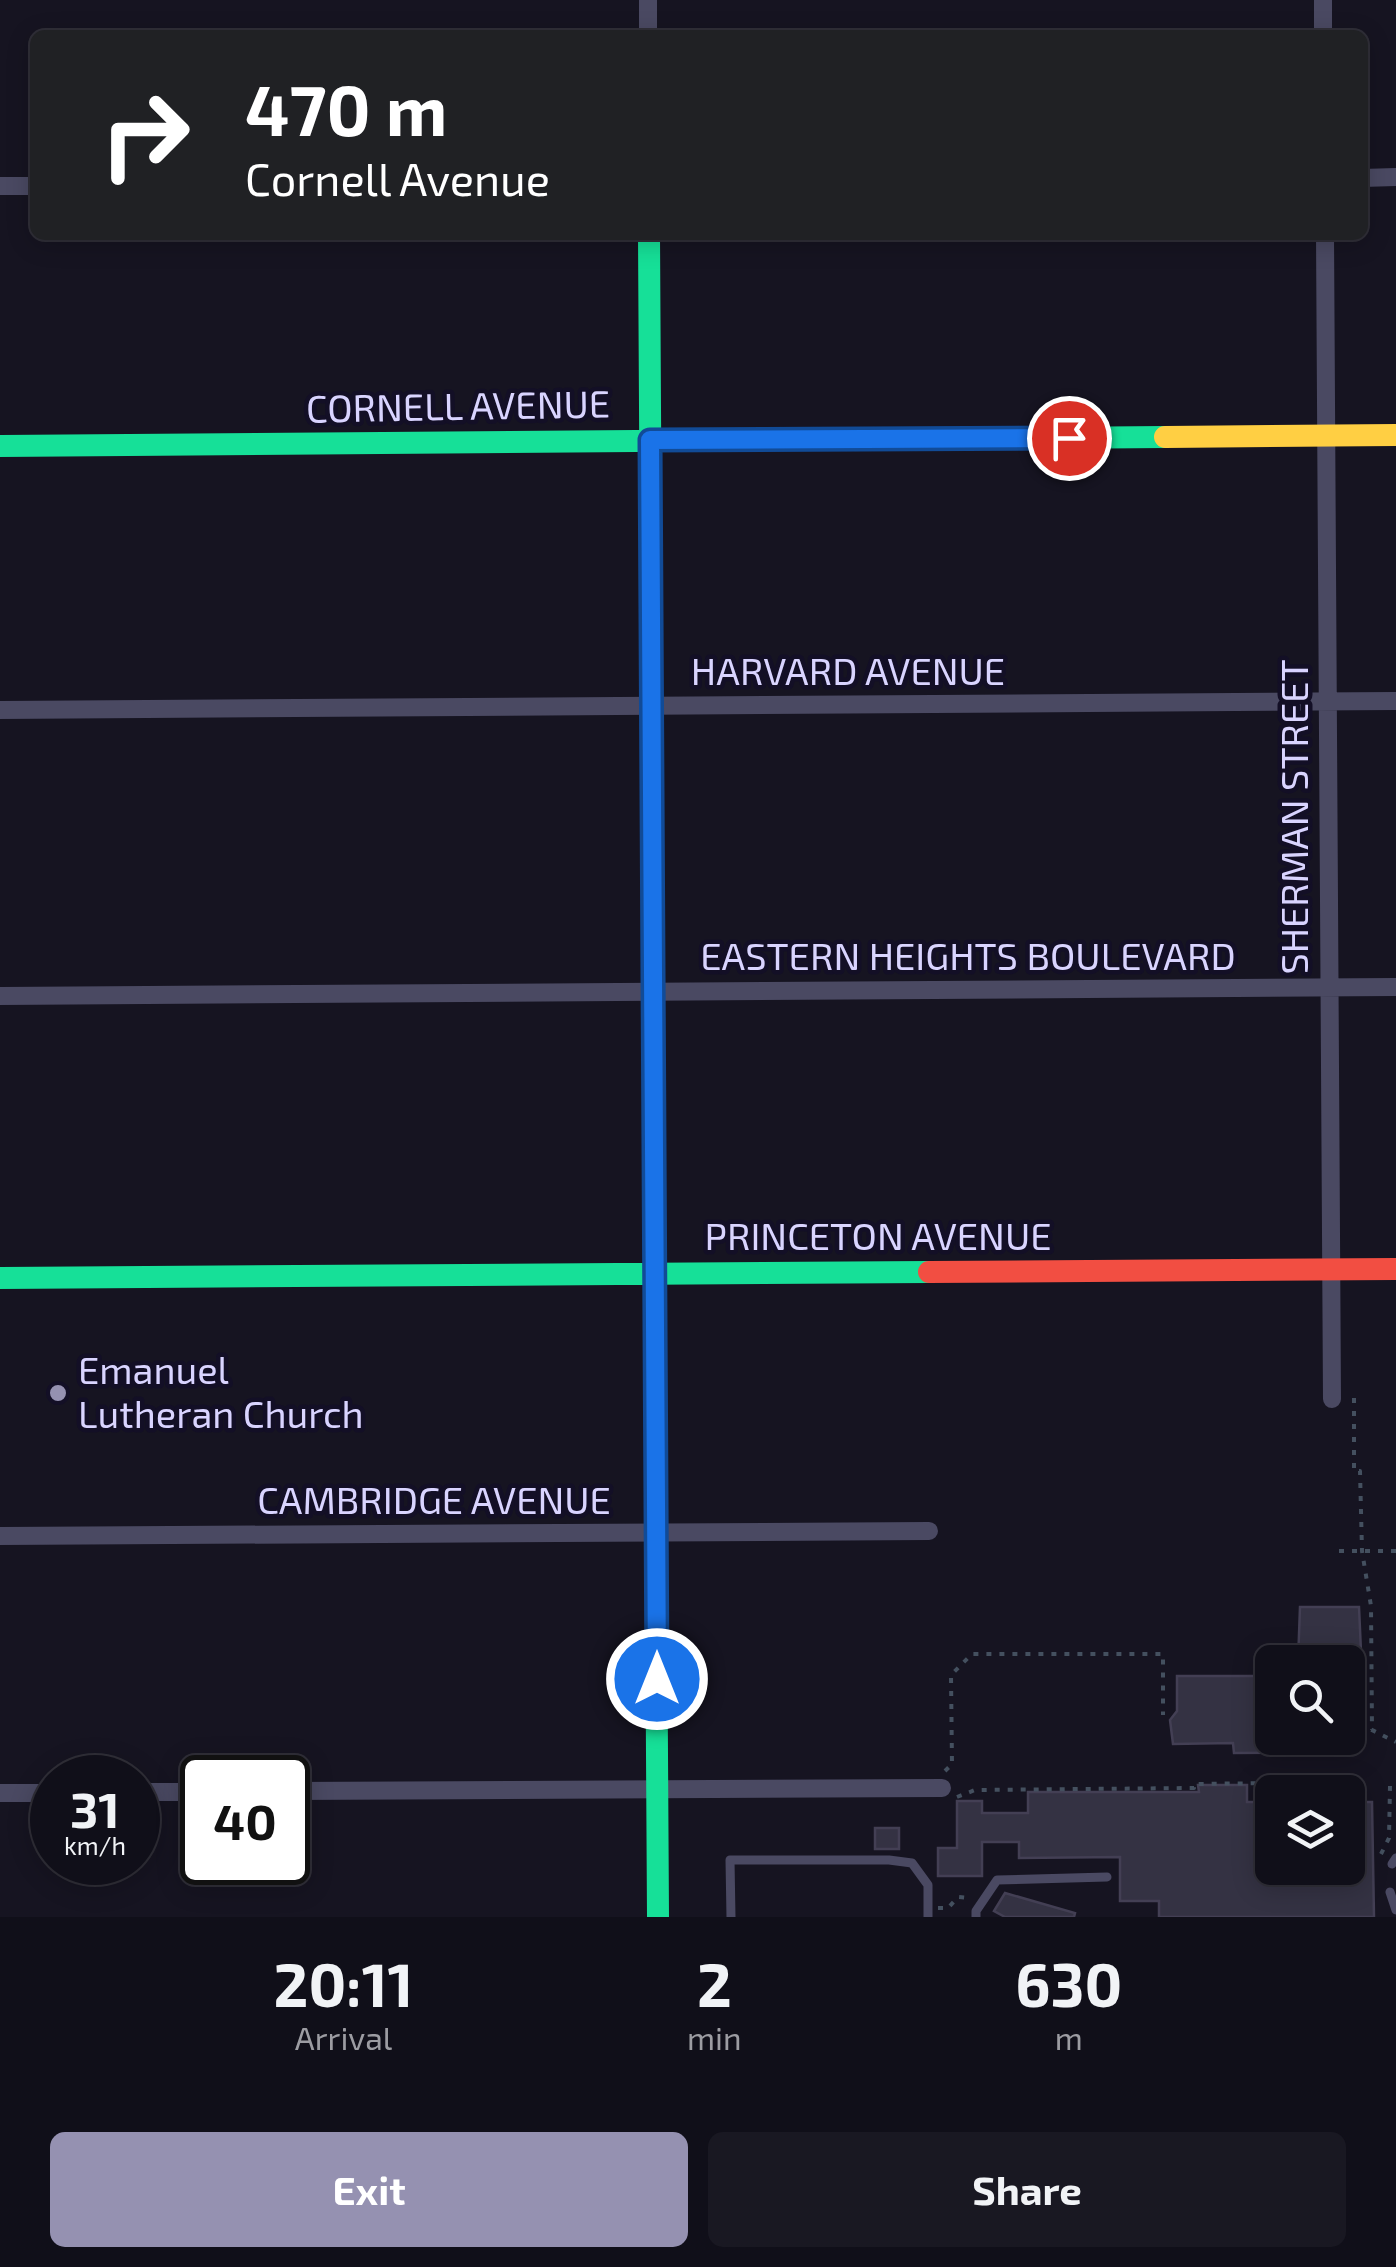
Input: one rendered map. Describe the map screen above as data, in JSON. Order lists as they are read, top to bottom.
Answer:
{
  "streets": {
    "street": [
      "CORNELL AVENUE",
      "HARVARD AVENUE",
      "SHERMAN STREET",
      "EASTERN HEIGHTS BOULEVARD",
      "PRINCETON AVENUE",
      "CAMBRIDGE AVENUE"
    ]
  },
  "crossings": [
    ["CORNELL AVENUE", "SHERMAN STREET"],
    ["HARVARD AVENUE", "SHERMAN STREET"],
    ["SHERMAN STREET", "EASTERN HEIGHTS BOULEVARD"],
    ["SHERMAN STREET", "PRINCETON AVENUE"]
  ],
  "places": ["Emanuel Lutheran Church"],
  "page": {
    "turn": ["470 m", "Cornell Avenue"],
    "speed": "31 km/h",
    "limit": "40",
    "eta": [
      "20:11",
      "Arrival",
      "2",
      "min",
      "630",
      "m"
    ],
    "buttons": ["Exit", "Share"]
  }
}
